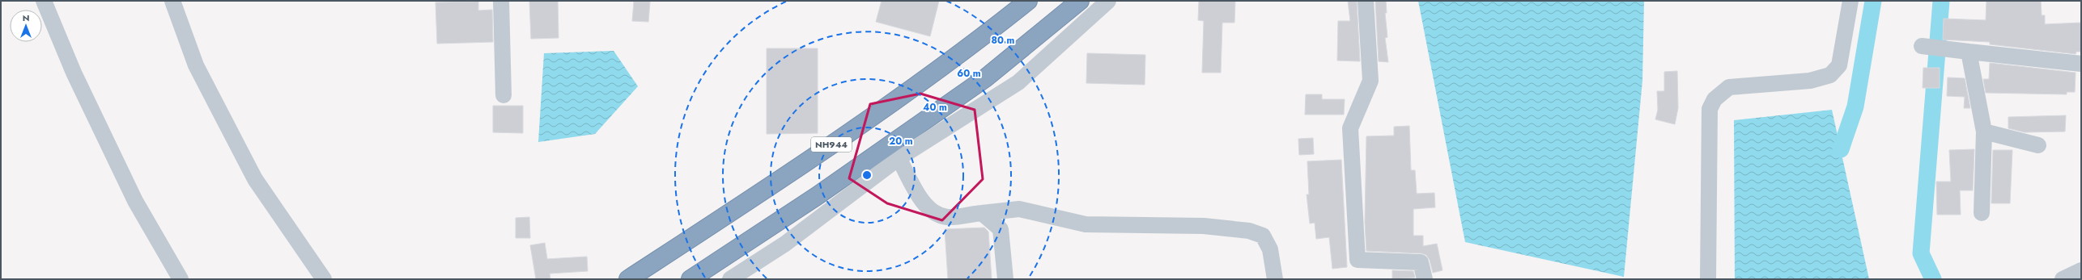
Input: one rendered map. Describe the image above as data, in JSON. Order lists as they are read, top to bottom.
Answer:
{
  "streets": {
    "highway": ["NH944"]
  },
  "north": "top",
  "rings": [
    "80 m",
    "60 m",
    "40 m",
    "20 m"
  ]
}
